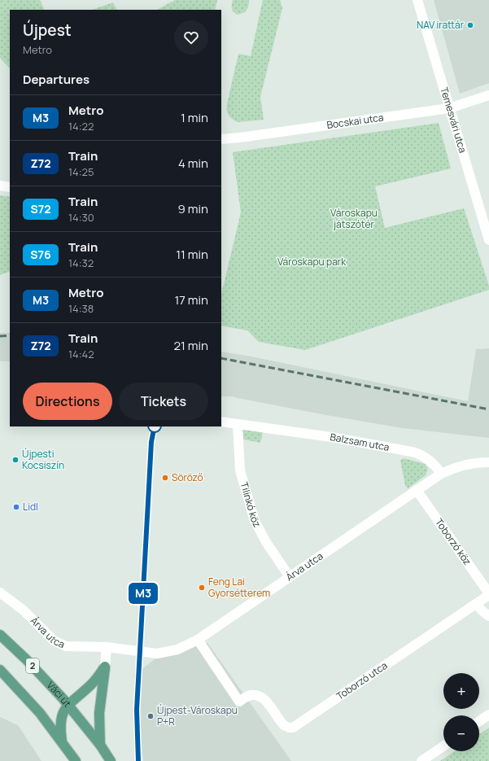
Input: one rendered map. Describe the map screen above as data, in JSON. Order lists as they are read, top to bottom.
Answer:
{
  "streets": {
    "main road": ["2", "Váci út"],
    "street": [
      "Temesvári utca",
      "Bocskai utca",
      "Balzsam utca",
      "Tilinkó köz",
      "Toborzó köz",
      "Árva utca",
      "Toborzó utca"
    ]
  },
  "crossings": [
    ["Temesvári utca", "Bocskai utca"],
    ["Balzsam utca", "Tilinkó köz"],
    ["Balzsam utca", "Árva utca"],
    ["Tilinkó köz", "Árva utca"],
    ["Toborzó köz", "Árva utca"],
    ["Toborzó köz", "Toborzó utca"],
    ["Árva utca", "Toborzó utca"]
  ],
  "parks": ["Városkapu játszótér", "Városkapu park"],
  "places": [
    "NAV irattár",
    "Újpesti Kocsiszín",
    "Söröző",
    "Lidl",
    "Feng Lai Gyorsétterem",
    "Újpest-Városkapu P+R"
  ],
  "lines": ["metro line M3"],
  "page": {
    "on_map": "M3",
    "heading": [
      ["Újpest", "Metro"],
      "Departures"
    ],
    "list": [
      {
        "mark": "M3",
        "name": "Metro",
        "note": "14:22",
        "value": "1 min"
      },
      {
        "mark": "Z72",
        "name": "Train",
        "note": "14:25",
        "value": "4 min"
      },
      {
        "mark": "S72",
        "name": "Train",
        "note": "14:30",
        "value": "9 min"
      },
      {
        "mark": "S76",
        "name": "Train",
        "note": "14:32",
        "value": "11 min"
      },
      {
        "mark": "M3",
        "name": "Metro",
        "note": "14:38",
        "value": "17 min"
      },
      {
        "mark": "Z72",
        "name": "Train",
        "note": "14:42",
        "value": "21 min"
      }
    ],
    "buttons": ["Directions", "Tickets"],
    "map_buttons": ["+", "−"]
  }
}
